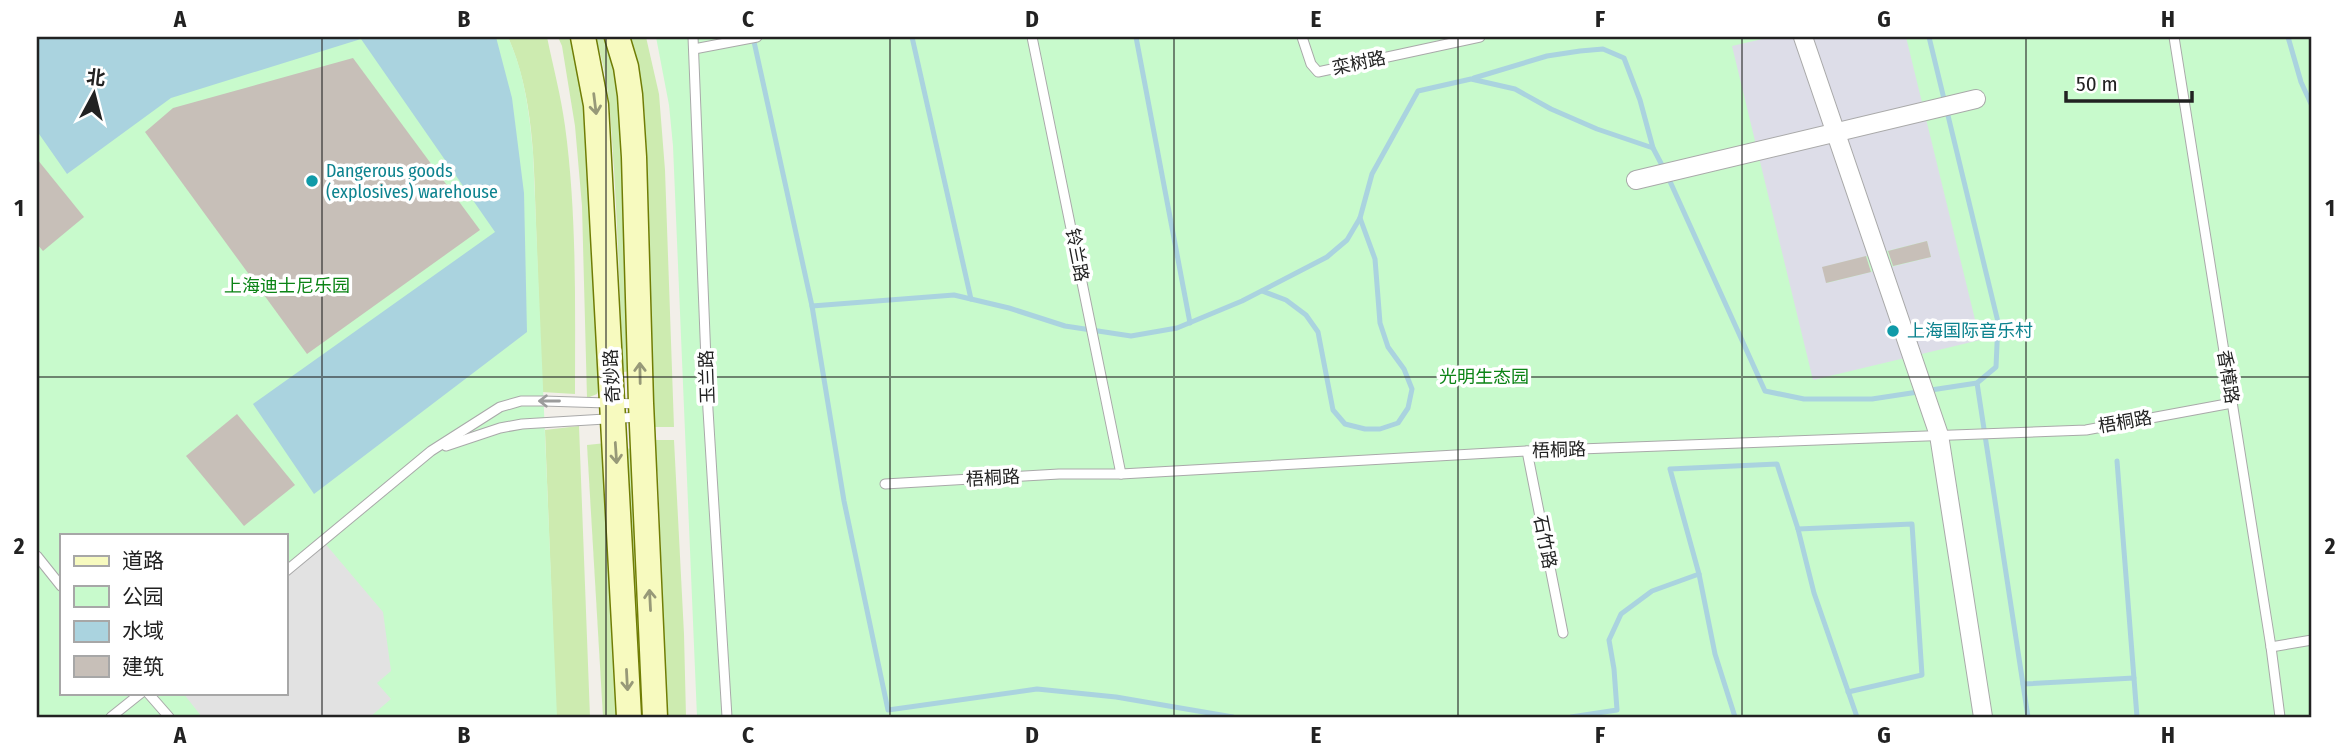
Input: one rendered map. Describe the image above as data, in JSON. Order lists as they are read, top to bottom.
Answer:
{
  "streets": {
    "street": ["奇妙路"],
    "lane": [
      "栾树路",
      "铃兰路",
      "玉兰路",
      "香樟路",
      "梧桐路",
      "石竹路"
    ]
  },
  "crossings": [
    ["铃兰路", "梧桐路"],
    ["香樟路", "梧桐路"],
    ["梧桐路", "石竹路"]
  ],
  "parks": ["上海迪士尼乐园", "光明生态园"],
  "places": ["Dangerous goods (explosives) warehouse", "上海国际音乐村"],
  "legend": [
    "道路",
    "公园",
    "水域",
    "建筑"
  ],
  "scale_bar": "50 m",
  "north": "top",
  "grid": {
    "columns": [
      "A",
      "B",
      "C",
      "D",
      "E",
      "F",
      "G",
      "H"
    ],
    "rows": ["1", "2"]
  }
}
